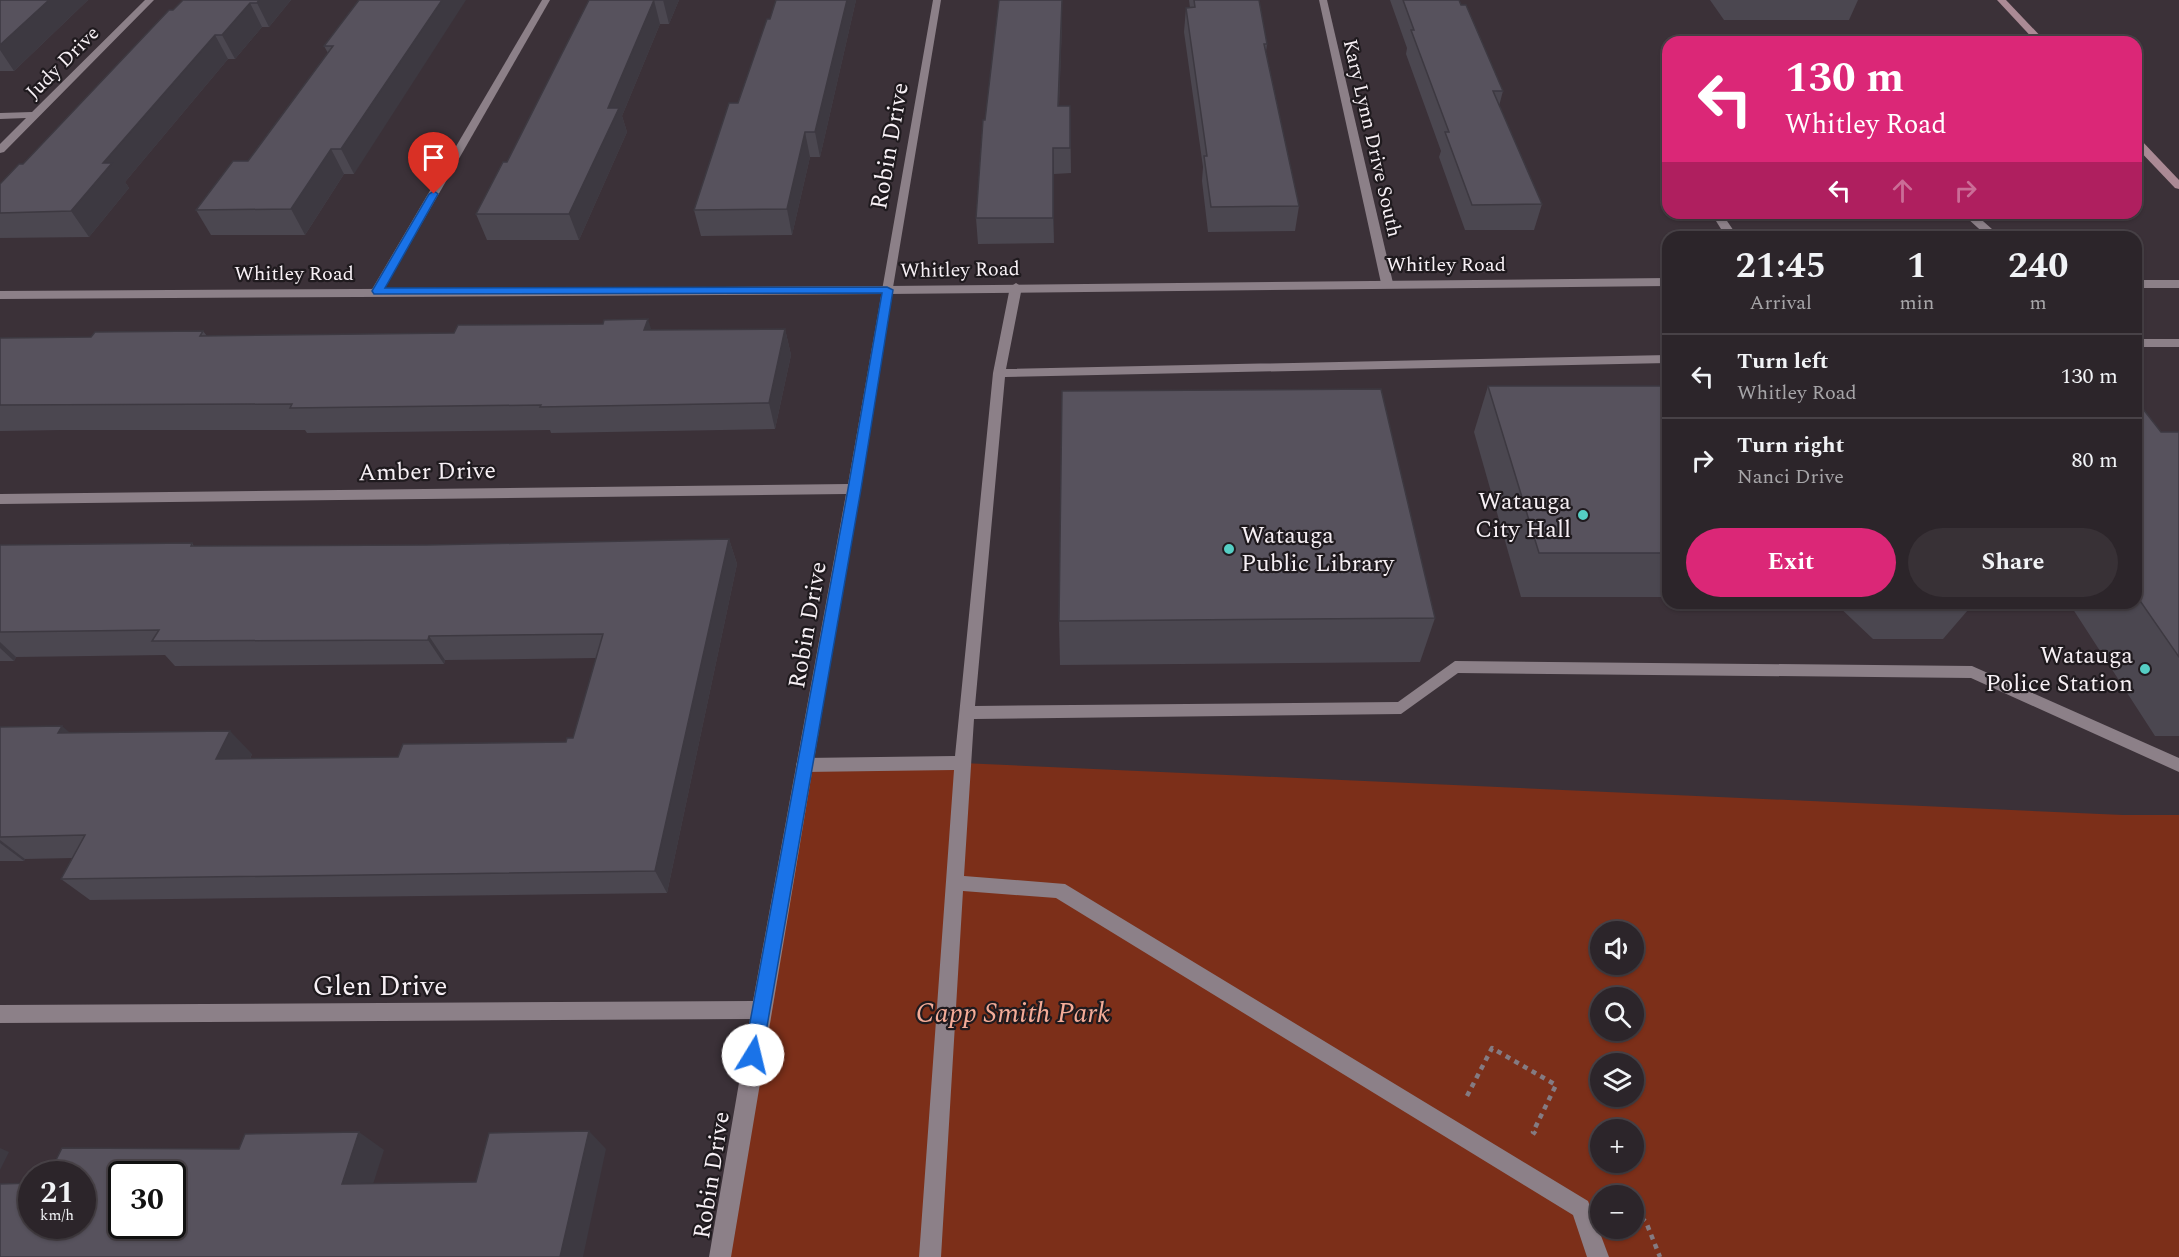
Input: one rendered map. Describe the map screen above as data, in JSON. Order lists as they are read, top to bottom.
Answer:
{
  "streets": {
    "street": [
      "Judy Drive",
      "Kary Lynn Drive South",
      "Robin Drive",
      "Whitley Road",
      "Amber Drive",
      "Glen Drive"
    ]
  },
  "crossings": [
    ["Kary Lynn Drive South", "Whitley Road"],
    ["Robin Drive", "Whitley Road"],
    ["Robin Drive", "Amber Drive"],
    ["Robin Drive", "Glen Drive"]
  ],
  "parks": ["Capp Smith Park"],
  "places": ["Watauga City Hall", "Watauga Public Library", "Watauga Police Station"],
  "page": {
    "turn": ["130 m", "Whitley Road"],
    "eta": [
      "21:45",
      "Arrival",
      "1",
      "min",
      "240",
      "m"
    ],
    "list": [
      {
        "name": "Turn left",
        "note": "Whitley Road",
        "value": "130 m"
      },
      {
        "name": "Turn right",
        "note": "Nanci Drive",
        "value": "80 m"
      }
    ],
    "buttons": ["Exit", "Share"],
    "map_buttons": ["+", "−"],
    "speed": "21 km/h",
    "limit": "30"
  }
}
